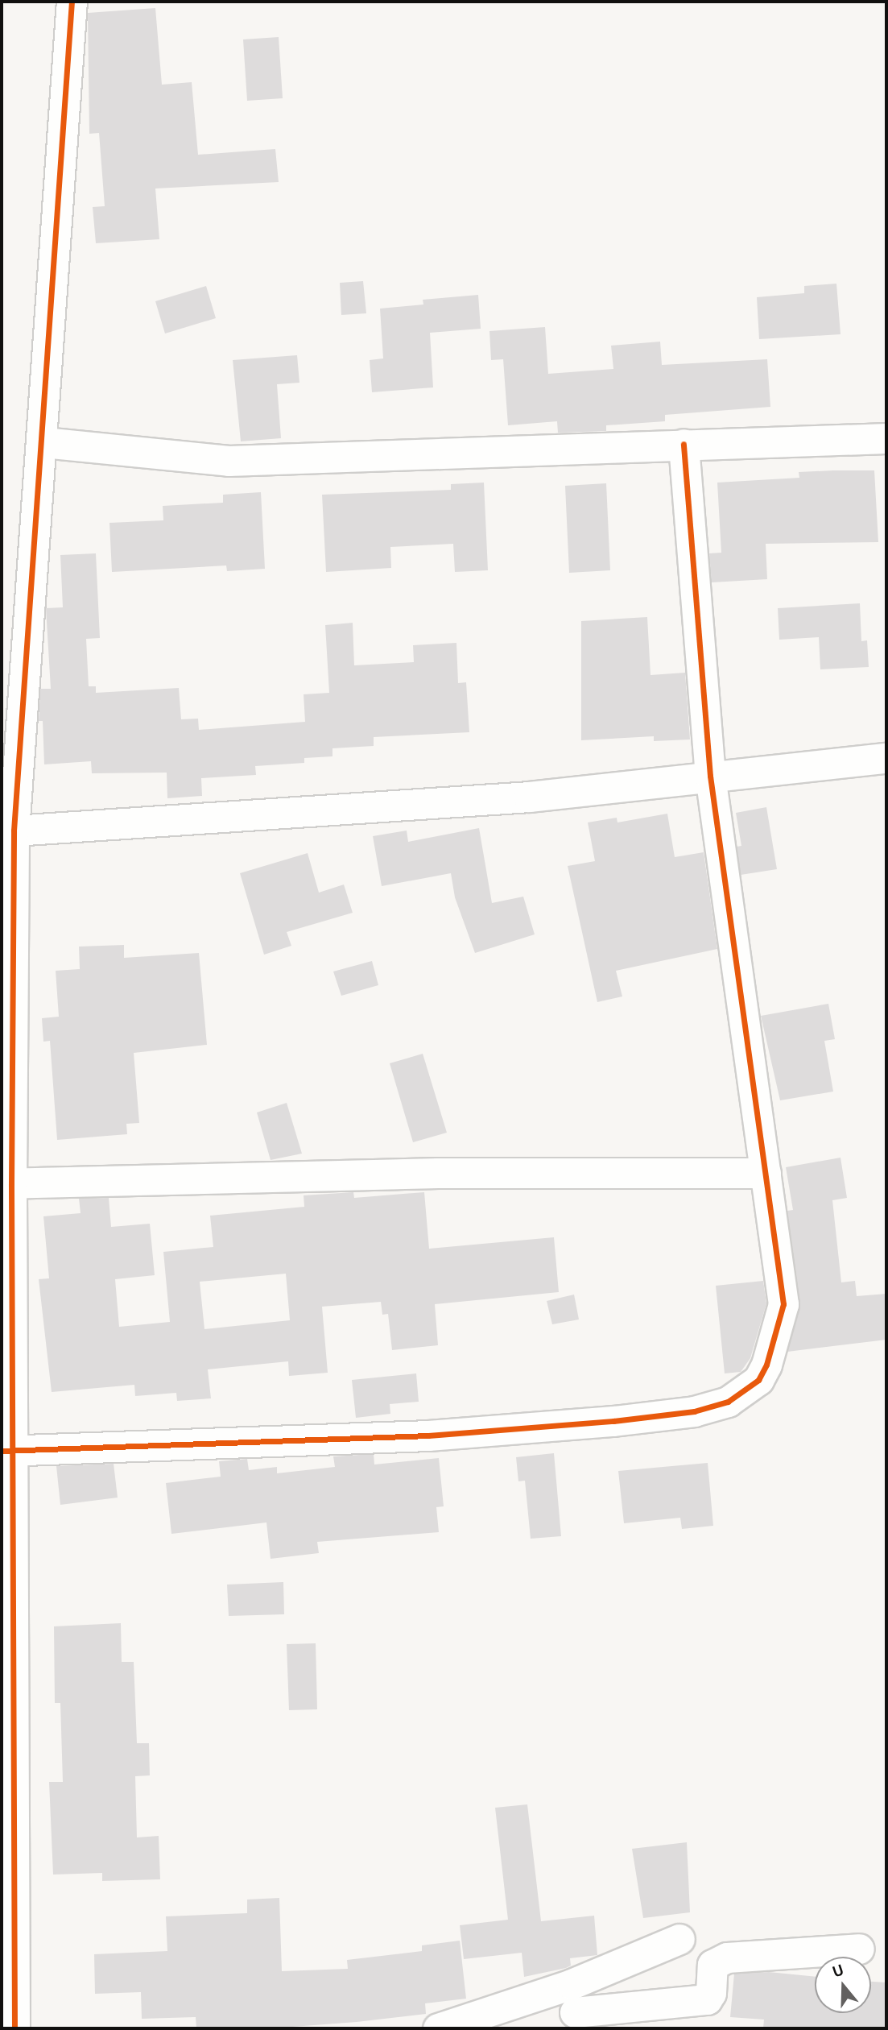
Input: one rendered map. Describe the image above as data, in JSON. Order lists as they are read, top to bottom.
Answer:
{
  "north": "top"
}
